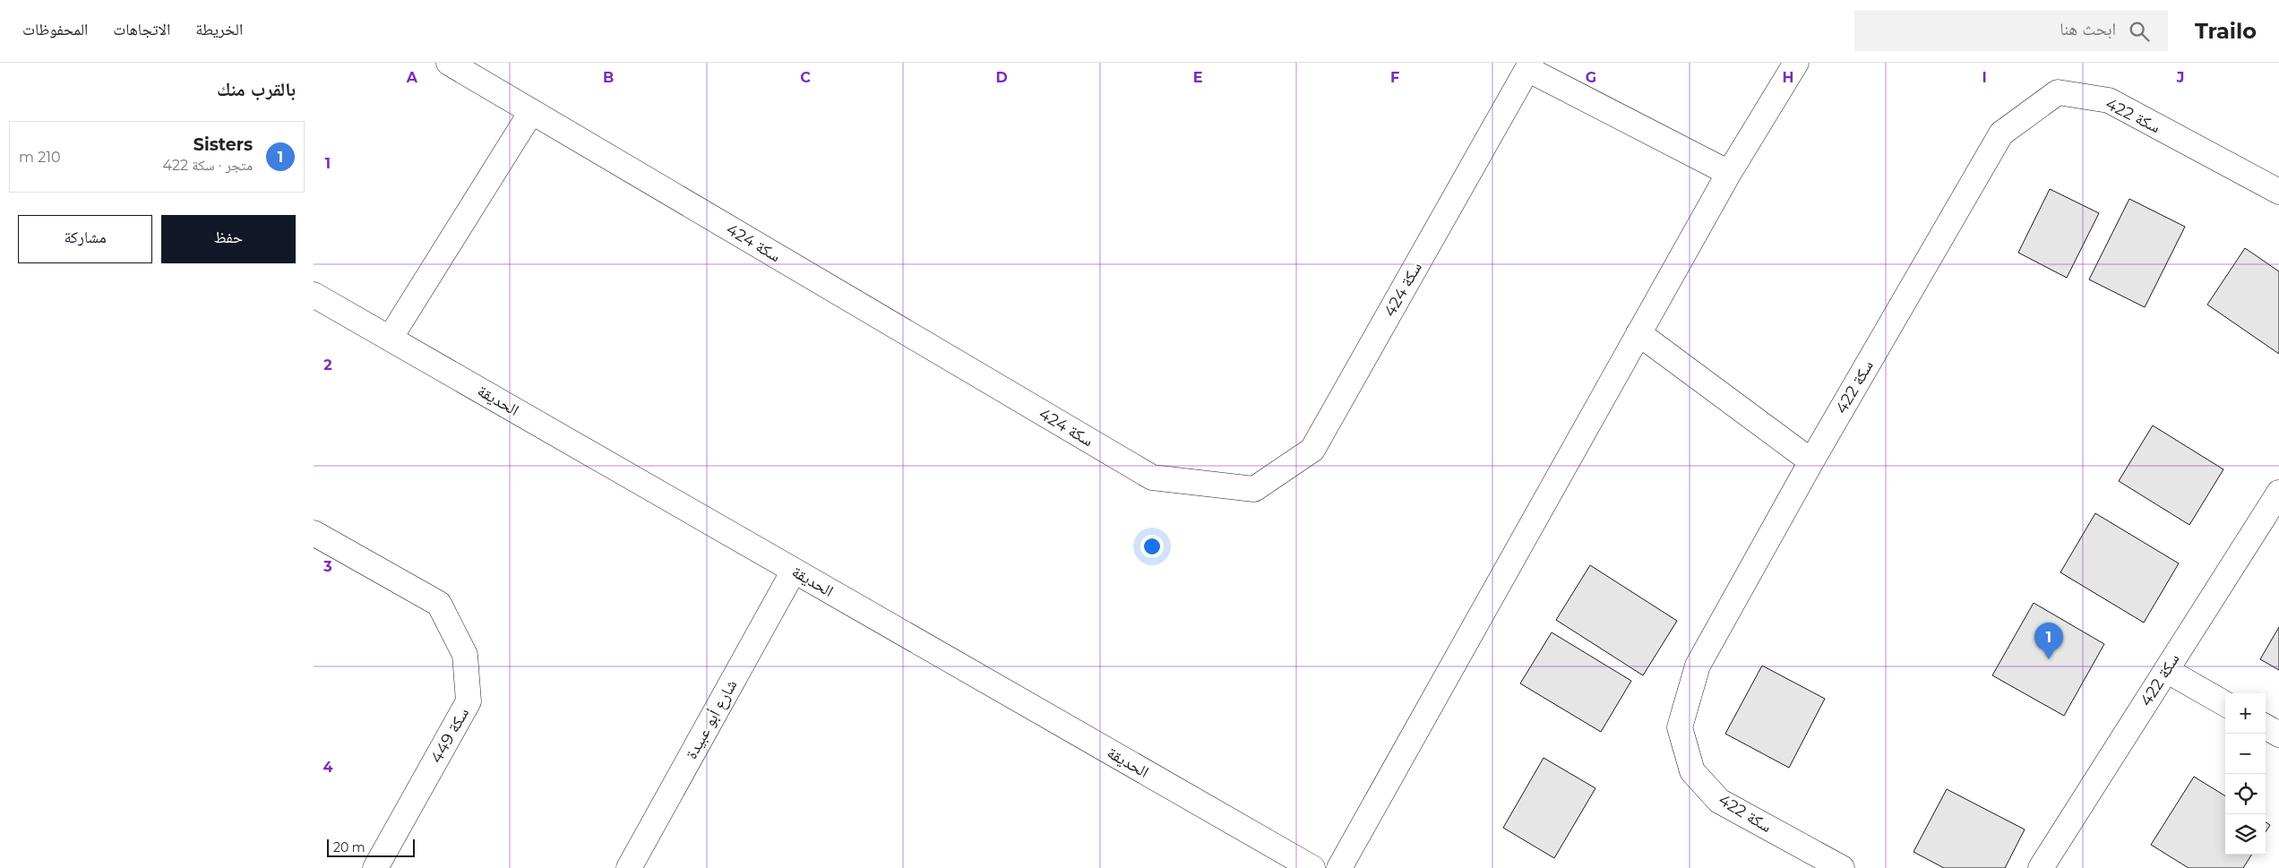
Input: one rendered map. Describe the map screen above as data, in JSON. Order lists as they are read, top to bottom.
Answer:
{
  "streets": {
    "street": [
      "سكة 422",
      "سكة 424",
      "الحديقة",
      "شارع أبو عبيدة",
      "سكة 449"
    ]
  },
  "crossings": [
    ["الحديقة", "شارع أبو عبيدة"]
  ],
  "scale_bar": "20 m",
  "page": {
    "header": "Trailo",
    "search": "ابحث هنا",
    "nav": ["الخريطة", "الاتجاهات", "المحفوظات"],
    "heading": "بالقرب منك",
    "list": [
      {
        "mark": "1",
        "name": "Sisters",
        "note": "متجر · سكة 422",
        "value": "210 m"
      }
    ],
    "buttons": ["حفظ", "مشاركة"],
    "pins": "1",
    "map_buttons": ["+", "−"],
    "scale": "20 m"
  },
  "grid": {
    "columns": [
      "A",
      "B",
      "C",
      "D",
      "E",
      "F",
      "G",
      "H",
      "I",
      "J"
    ],
    "rows": [
      "1",
      "2",
      "3",
      "4"
    ]
  }
}
